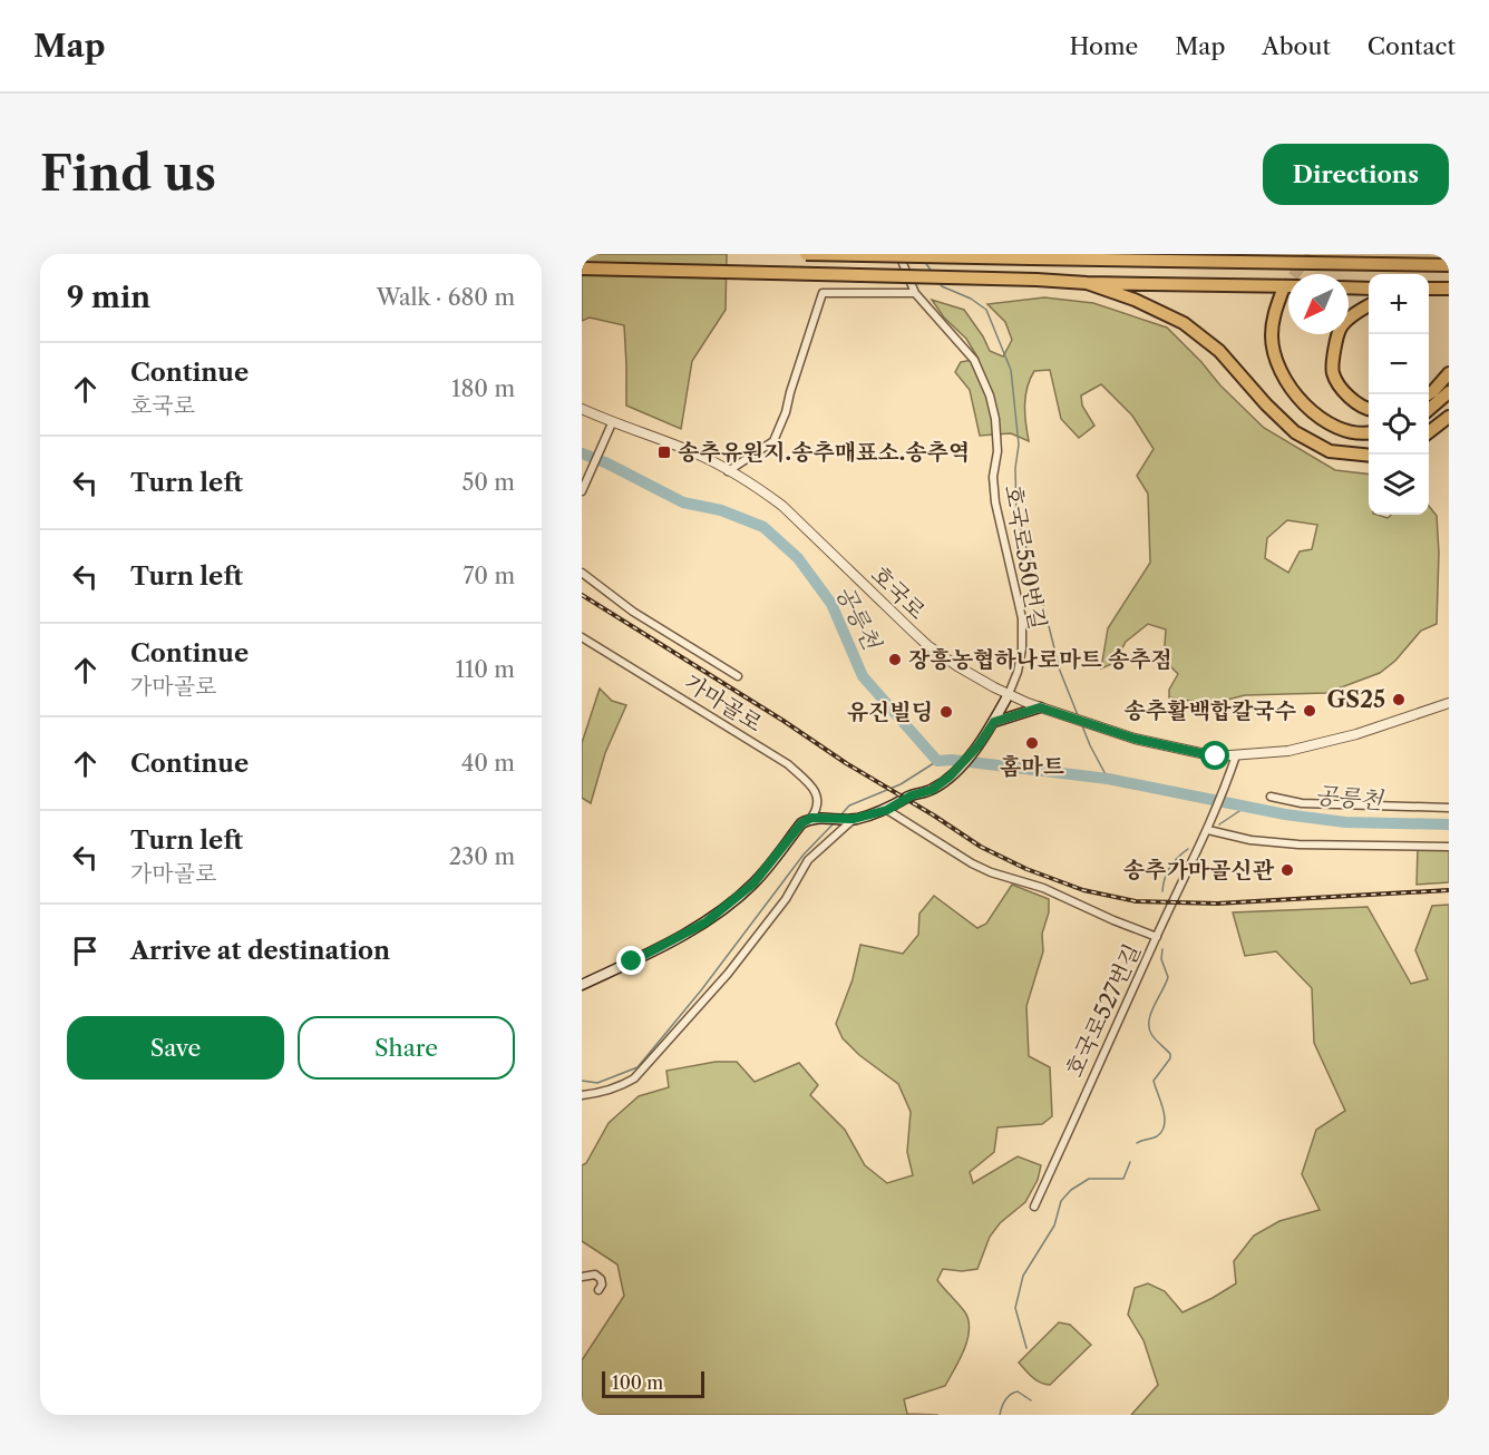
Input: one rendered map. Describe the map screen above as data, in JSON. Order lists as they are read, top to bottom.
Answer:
{
  "streets": {
    "street": [
      "호국로550번길",
      "호국로",
      "가마골로",
      "호국로527번길"
    ]
  },
  "crossings": [
    ["호국로550번길", "호국로"],
    ["호국로", "호국로527번길"]
  ],
  "water": ["공릉천"],
  "places": {
    "transit": ["송추유원지.송추매표소.송추역"],
    "other": [
      "장흥농협하나로마트 송추점",
      "GS25",
      "송추활백합칼국수",
      "유진빌딩",
      "홈마트",
      "송추가마골신관"
    ]
  },
  "scale_bar": "100 m",
  "north": "bottom left",
  "page": {
    "header": "Map",
    "nav": [
      "Home",
      "Map",
      "About",
      "Contact"
    ],
    "buttons": [
      "Directions",
      ["Save", "Share"]
    ],
    "title": "Find us",
    "heading": ["9 min", "Walk · 680 m"],
    "map_buttons": ["+", "−"],
    "list": [
      ["Continue", "호국로", "180 m"],
      ["Turn left", "50 m"],
      ["Turn left", "70 m"],
      ["Continue", "가마골로", "110 m"],
      ["Continue", "40 m"],
      ["Turn left", "가마골로", "230 m"],
      "Arrive at destination"
    ],
    "scale": "100 m"
  }
}
